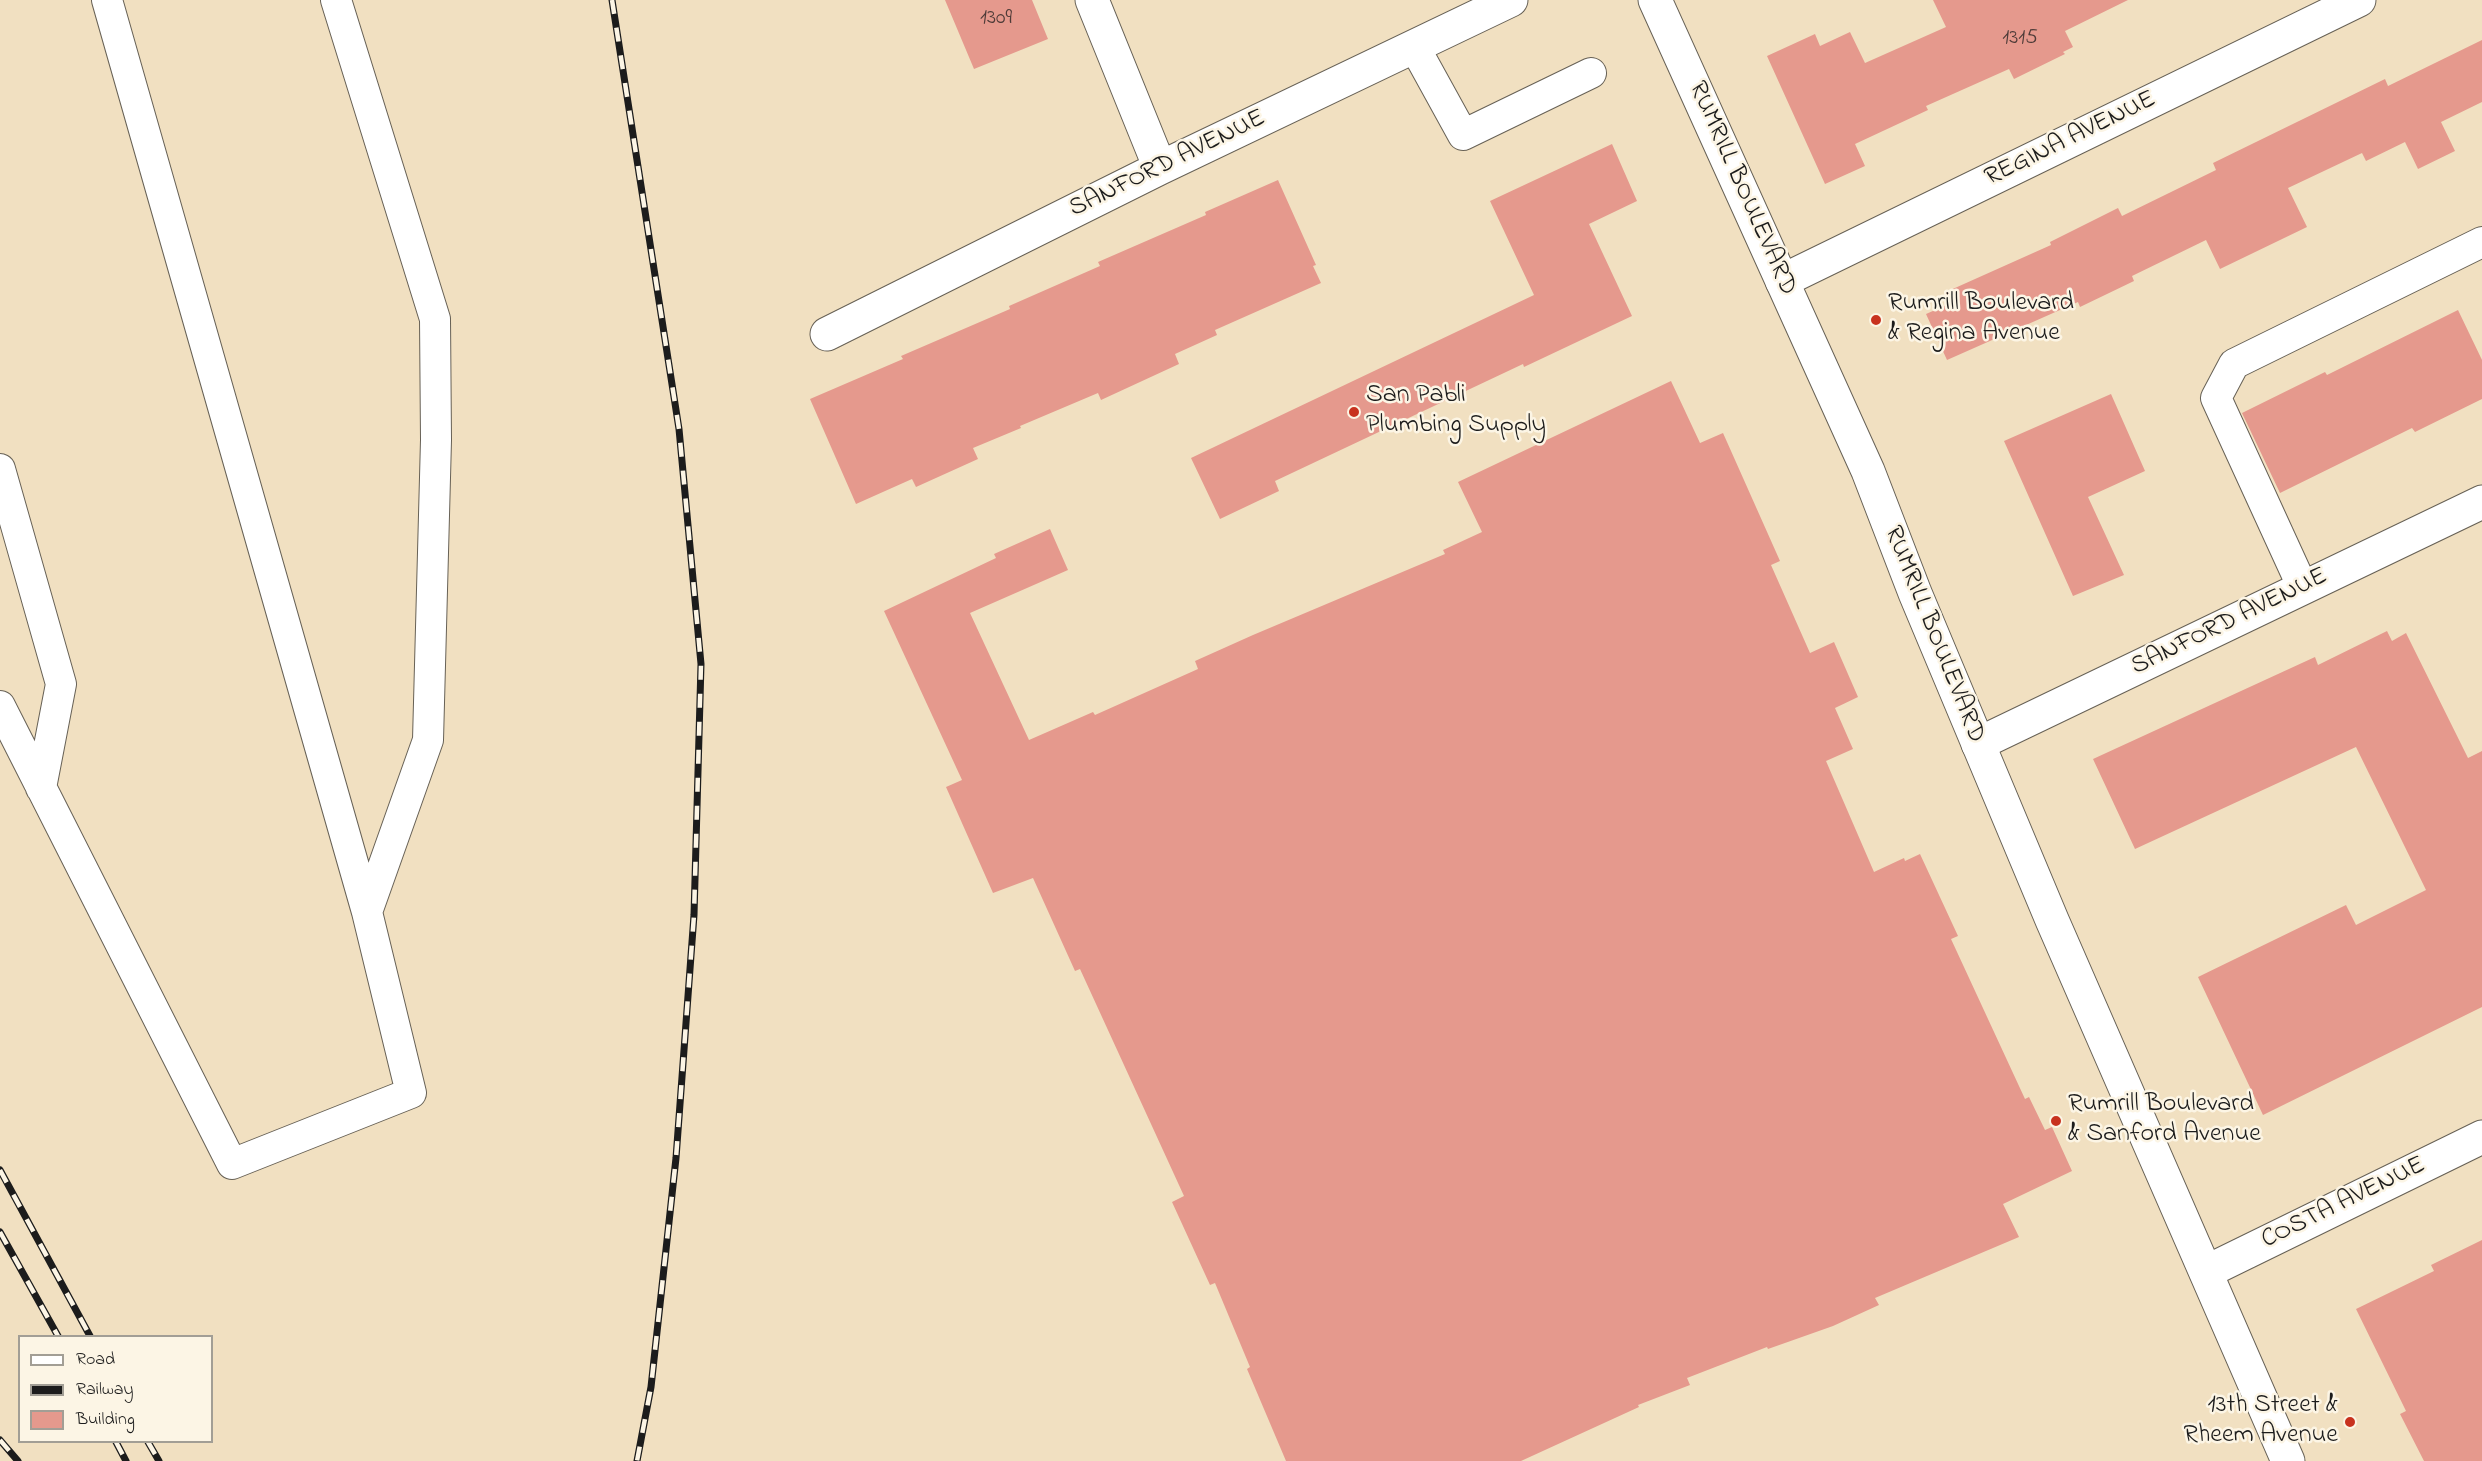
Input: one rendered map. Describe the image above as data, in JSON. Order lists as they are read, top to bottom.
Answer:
{
  "streets": {
    "street": [
      "REGINA AVENUE",
      "SANFORD AVENUE",
      "RUMRILL BOULEVARD",
      "COSTA AVENUE"
    ]
  },
  "crossings": [
    ["REGINA AVENUE", "RUMRILL BOULEVARD"],
    ["SANFORD AVENUE", "RUMRILL BOULEVARD"],
    ["RUMRILL BOULEVARD", "COSTA AVENUE"]
  ],
  "places": [
    "Rumrill Boulevard & Regina Avenue",
    "San Pabli Plumbing Supply",
    "Rumrill Boulevard & Sanford Avenue",
    "13th Street & Rheem Avenue"
  ],
  "house_numbers": ["1309", "1315"],
  "legend": ["Road", "Railway", "Building"]
}
